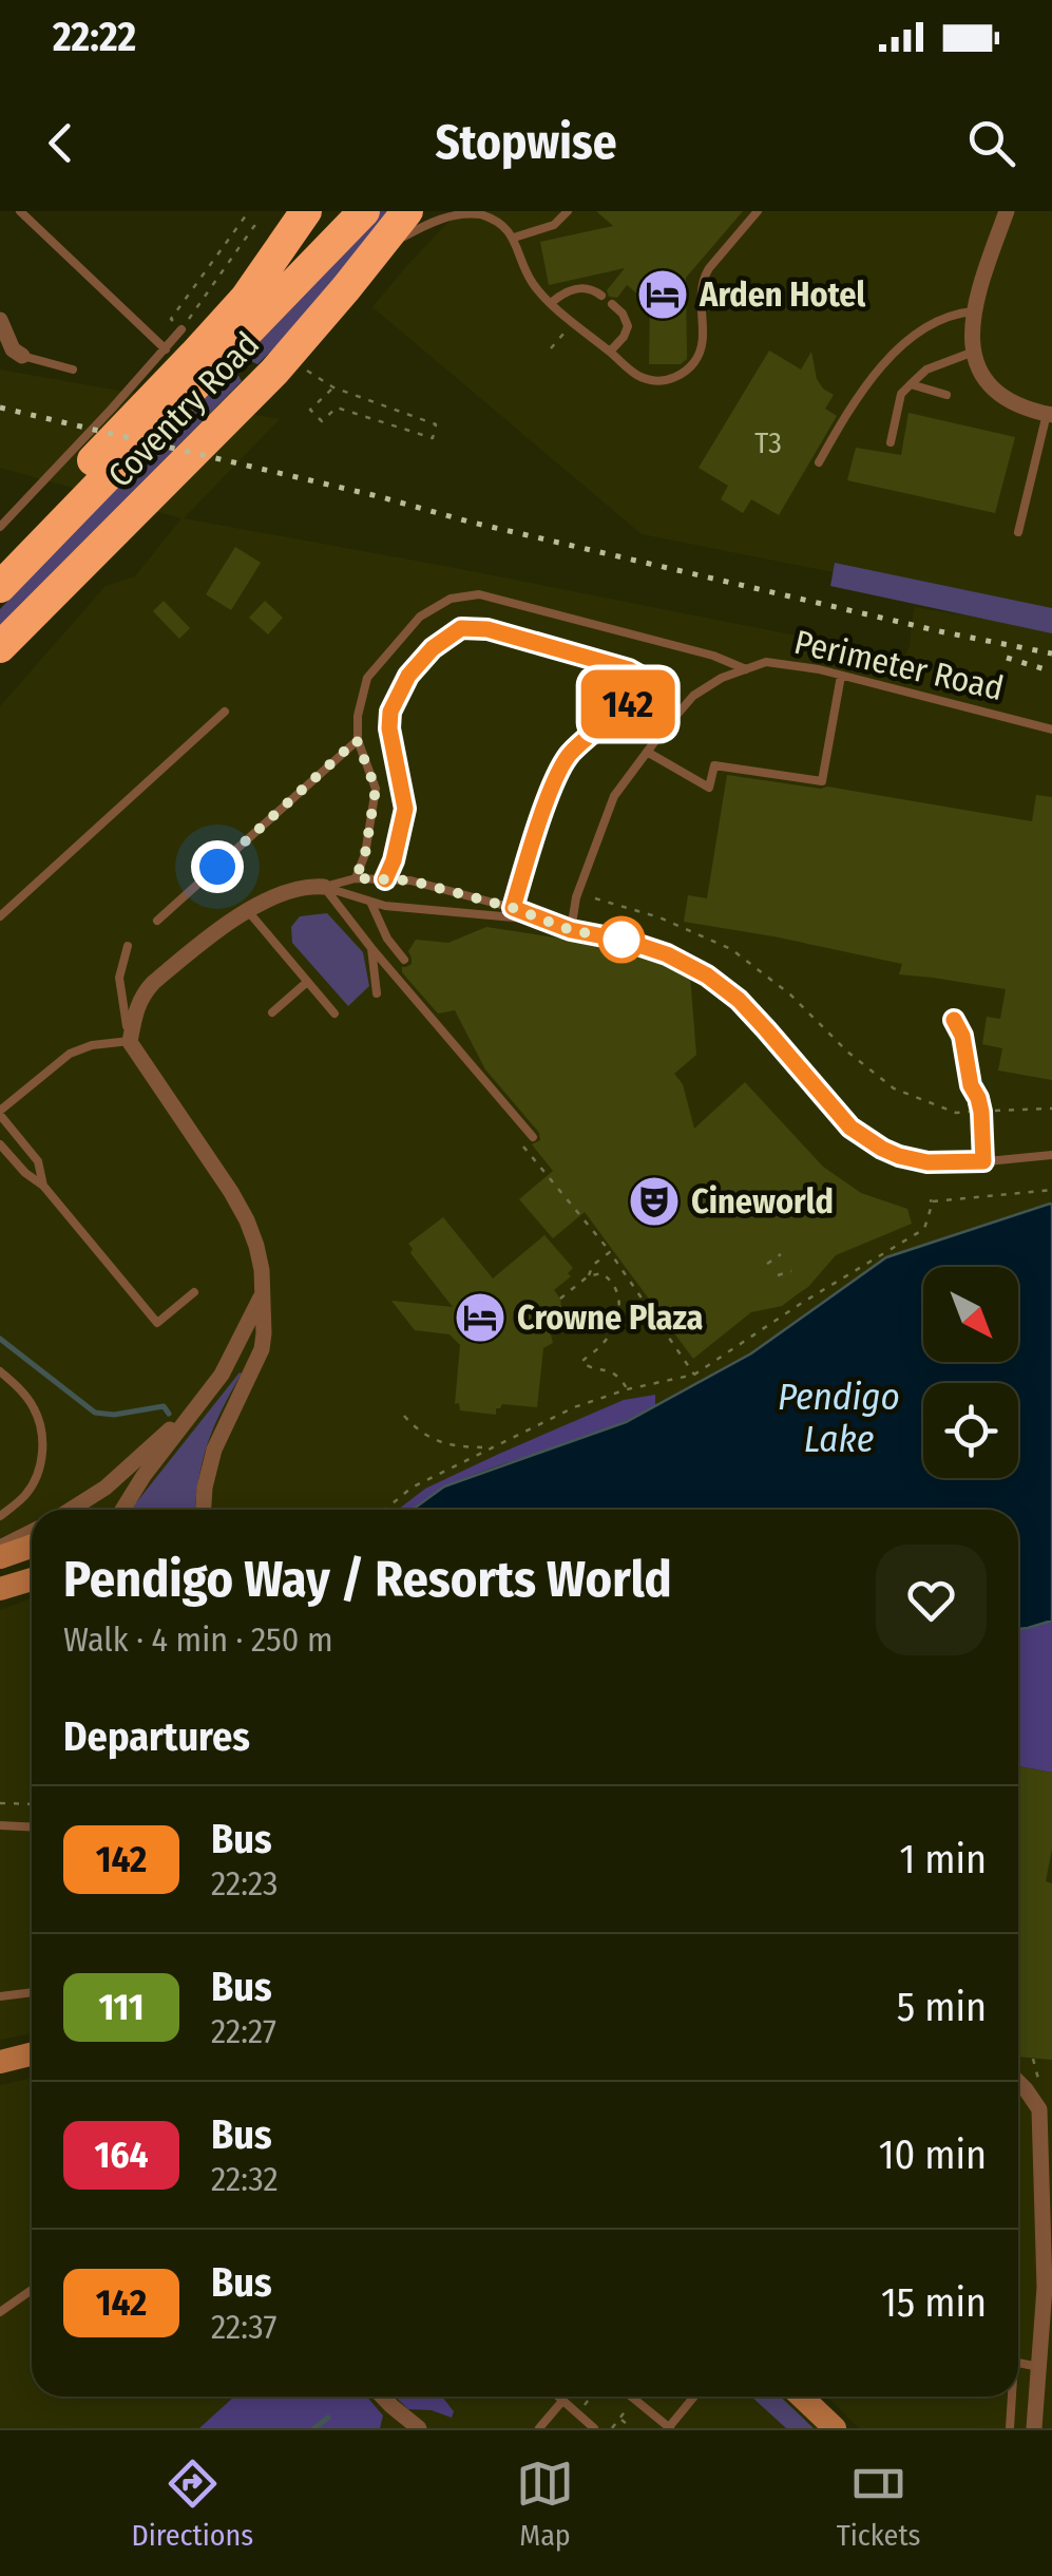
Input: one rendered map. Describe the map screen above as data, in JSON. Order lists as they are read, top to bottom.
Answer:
{
  "streets": {
    "highway": ["Coventry Road"],
    "lane": ["Perimeter Road"]
  },
  "water": ["Pendigo Lake"],
  "places": {
    "hotel": ["Arden Hotel", "Crowne Plaza"],
    "theatre": ["Cineworld"]
  },
  "lines": ["bus line 142"],
  "house_numbers": ["T3"],
  "north": "bottom right",
  "page": {
    "status": "22:22",
    "header": "Stopwise",
    "on_map": "142",
    "heading": [
      ["Pendigo Way / Resorts World", "Walk · 4 min · 250 m"],
      "Departures"
    ],
    "list": [
      {
        "mark": "142",
        "name": "Bus",
        "note": "22:23",
        "value": "1 min"
      },
      {
        "mark": "111",
        "name": "Bus",
        "note": "22:27",
        "value": "5 min"
      },
      {
        "mark": "164",
        "name": "Bus",
        "note": "22:32",
        "value": "10 min"
      },
      {
        "mark": "142",
        "name": "Bus",
        "note": "22:37",
        "value": "15 min"
      }
    ],
    "tabs": ["Directions", "Map", "Tickets"]
  }
}
